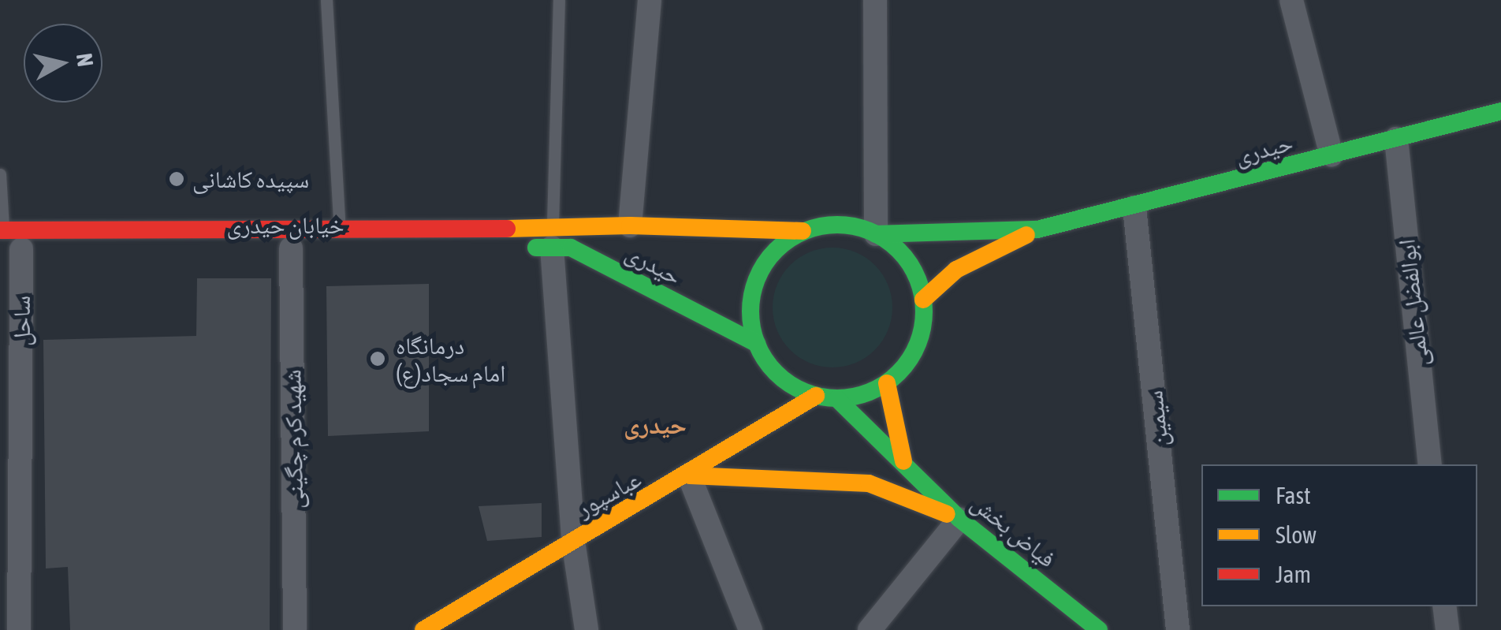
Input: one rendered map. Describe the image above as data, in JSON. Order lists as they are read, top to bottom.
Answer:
{
  "streets": {
    "street": [
      "حیدری",
      "خیابان حیدری",
      "ابوالفضل عالمی",
      "ساحل",
      "سیمین",
      "شهید کرم چگینی",
      "عباسپور",
      "فیاض بخش"
    ]
  },
  "crossings": [
    ["حیدری", "خیابان حیدری"],
    ["حیدری", "ابوالفضل عالمی"],
    ["حیدری", "سیمین"],
    ["حیدری", "عباسپور"],
    ["حیدری", "فیاض بخش"],
    ["خیابان حیدری", "ساحل"],
    ["خیابان حیدری", "شهید کرم چگینی"],
    ["عباسپور", "فیاض بخش"]
  ],
  "districts": ["حیدری"],
  "places": ["سپیده کاشانی", "درمانگاه امام سجاد(ع)"],
  "legend": ["Fast", "Slow", "Jam"],
  "north": "right"
}
